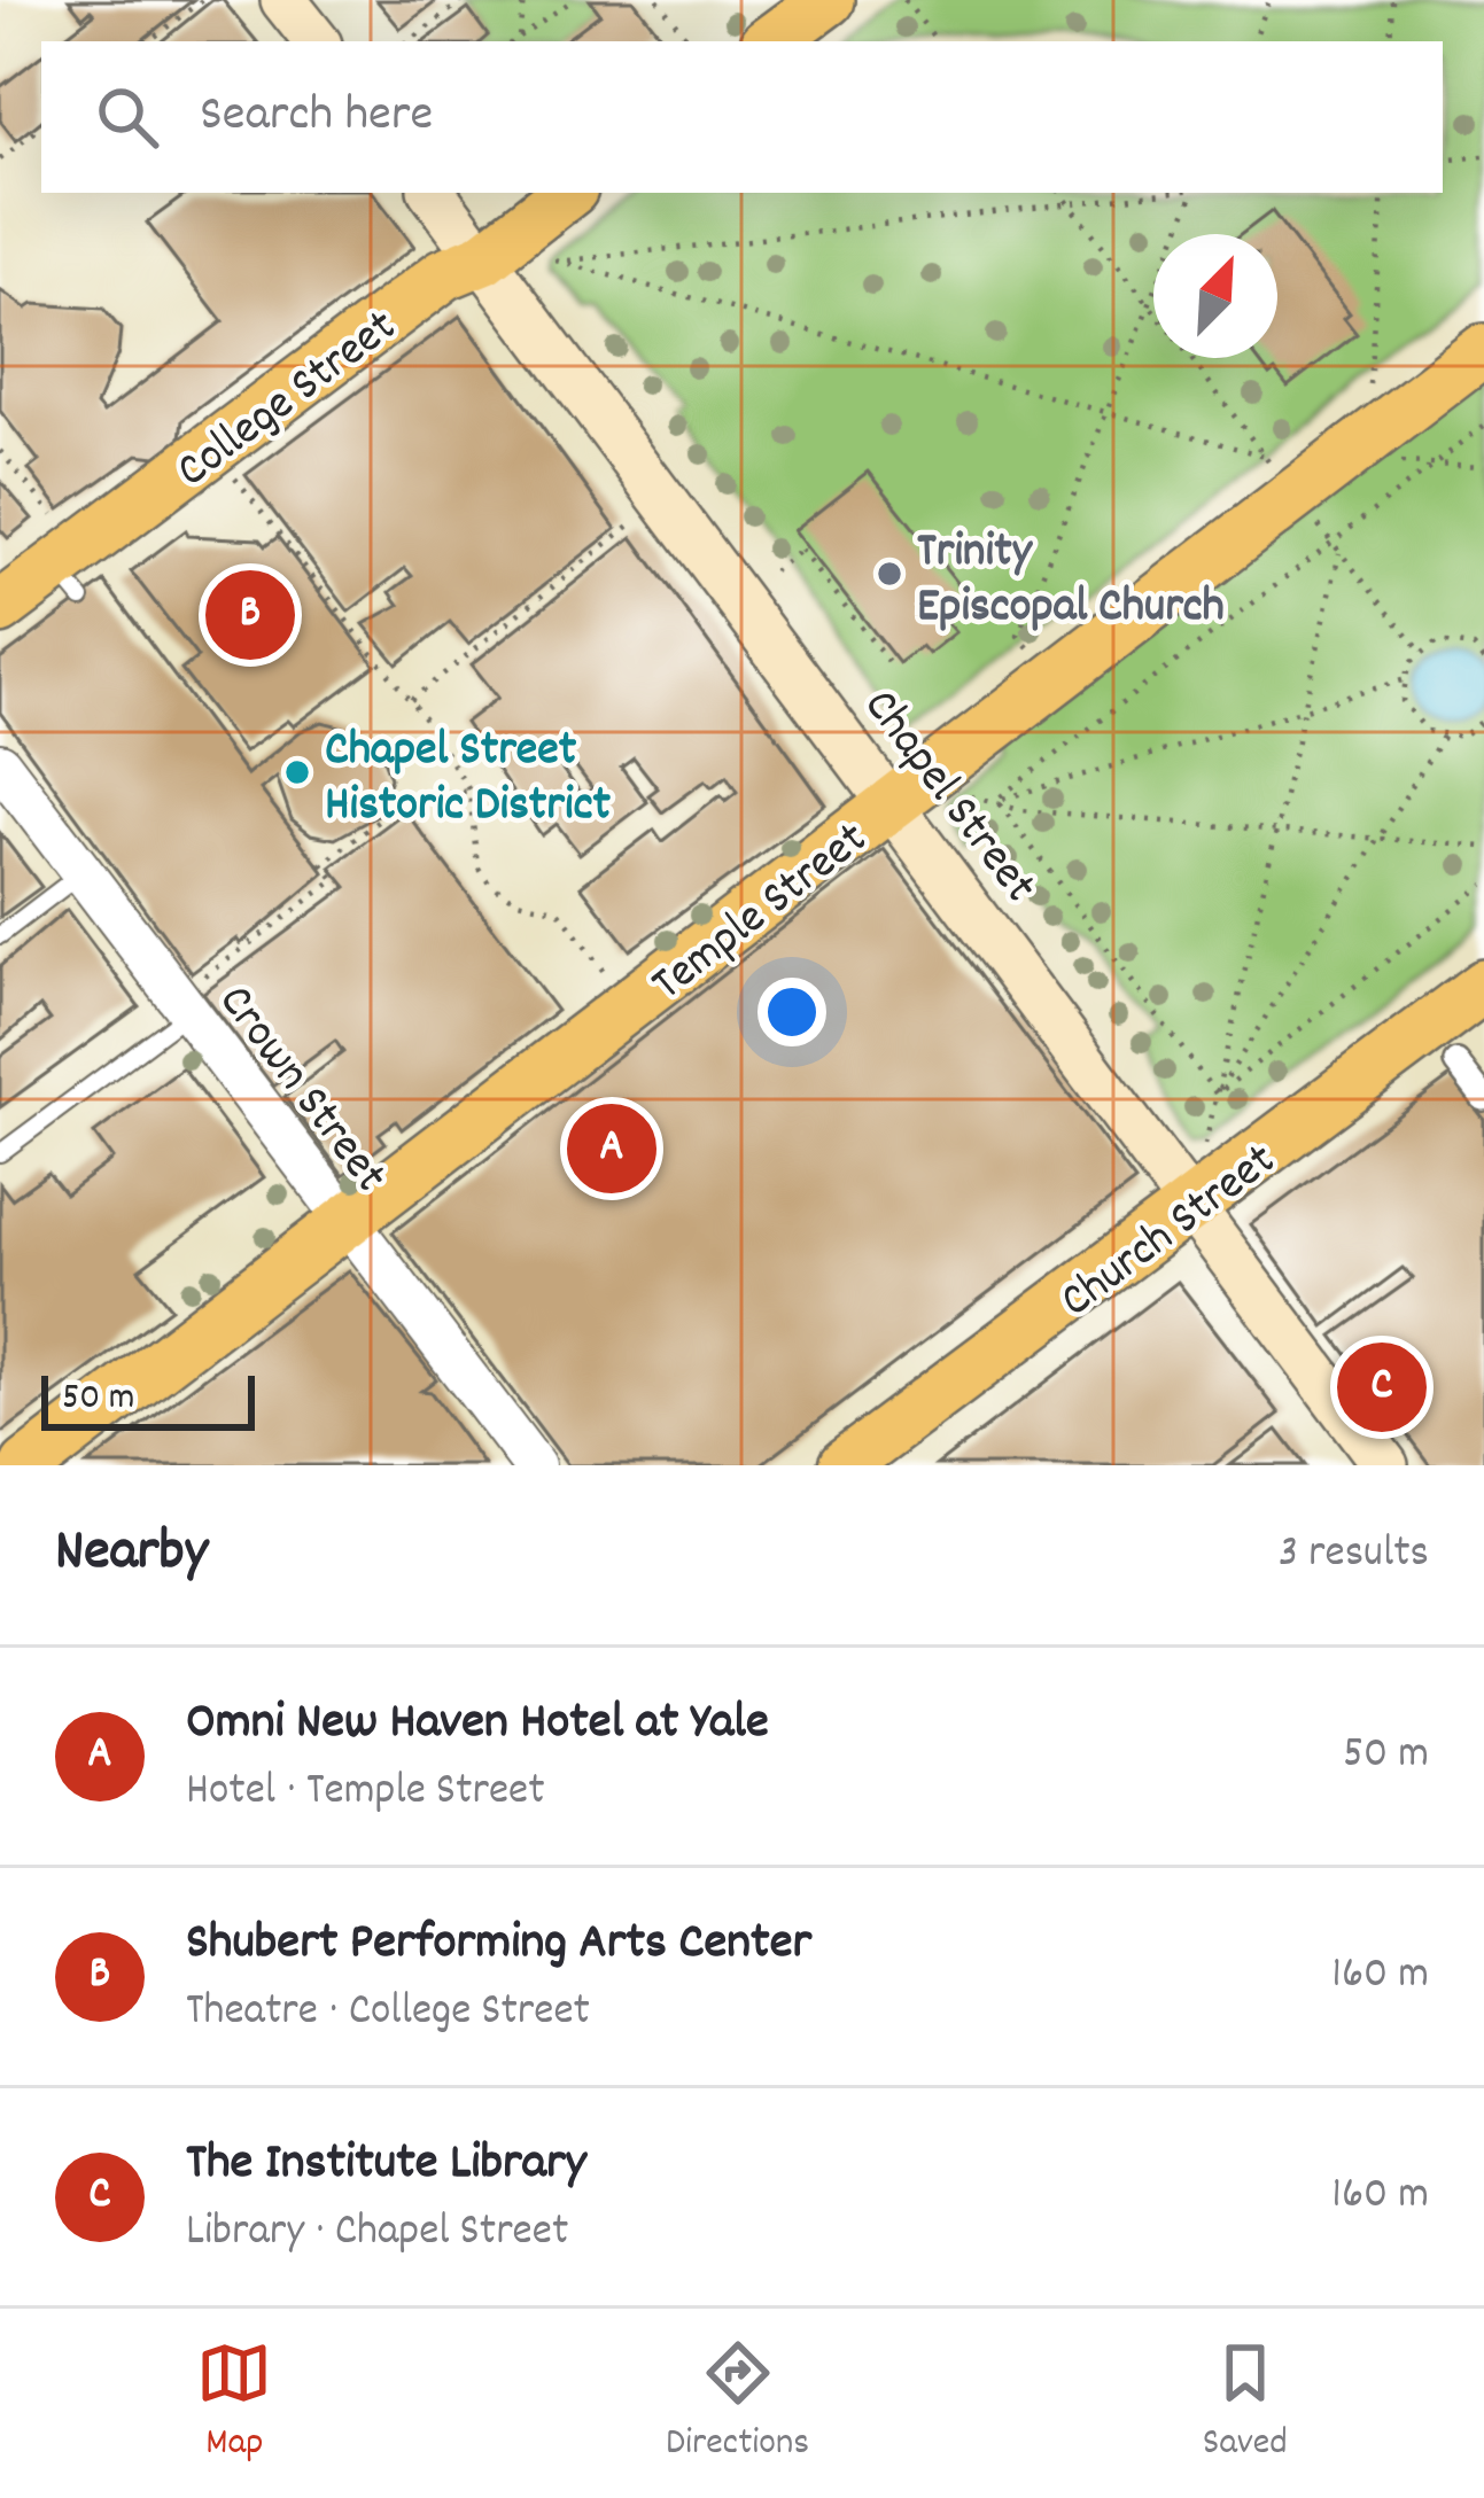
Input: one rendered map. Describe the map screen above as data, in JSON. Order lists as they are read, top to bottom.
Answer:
{
  "streets": {
    "main road": [
      "College Street",
      "Chapel Street",
      "Temple Street",
      "Church Street"
    ],
    "street": ["Crown Street"]
  },
  "crossings": [
    ["College Street", "Chapel Street"],
    ["Chapel Street", "Temple Street"],
    ["Chapel Street", "Church Street"],
    ["Temple Street", "Crown Street"]
  ],
  "places": ["Trinity Episcopal Church", "Chapel Street Historic District"],
  "scale_bar": "50 m",
  "north": "top right",
  "page": {
    "search": "Search here",
    "pins": ["B", "A", "C"],
    "scale": "50 m",
    "heading": ["Nearby", "3 results"],
    "list": [
      {
        "mark": "A",
        "name": "Omni New Haven Hotel at Yale",
        "note": "Hotel · Temple Street",
        "value": "50 m"
      },
      {
        "mark": "B",
        "name": "Shubert Performing Arts Center",
        "note": "Theatre · College Street",
        "value": "160 m"
      },
      {
        "mark": "C",
        "name": "The Institute Library",
        "note": "Library · Chapel Street",
        "value": "160 m"
      }
    ],
    "nav": ["Map", "Directions", "Saved"]
  }
}
